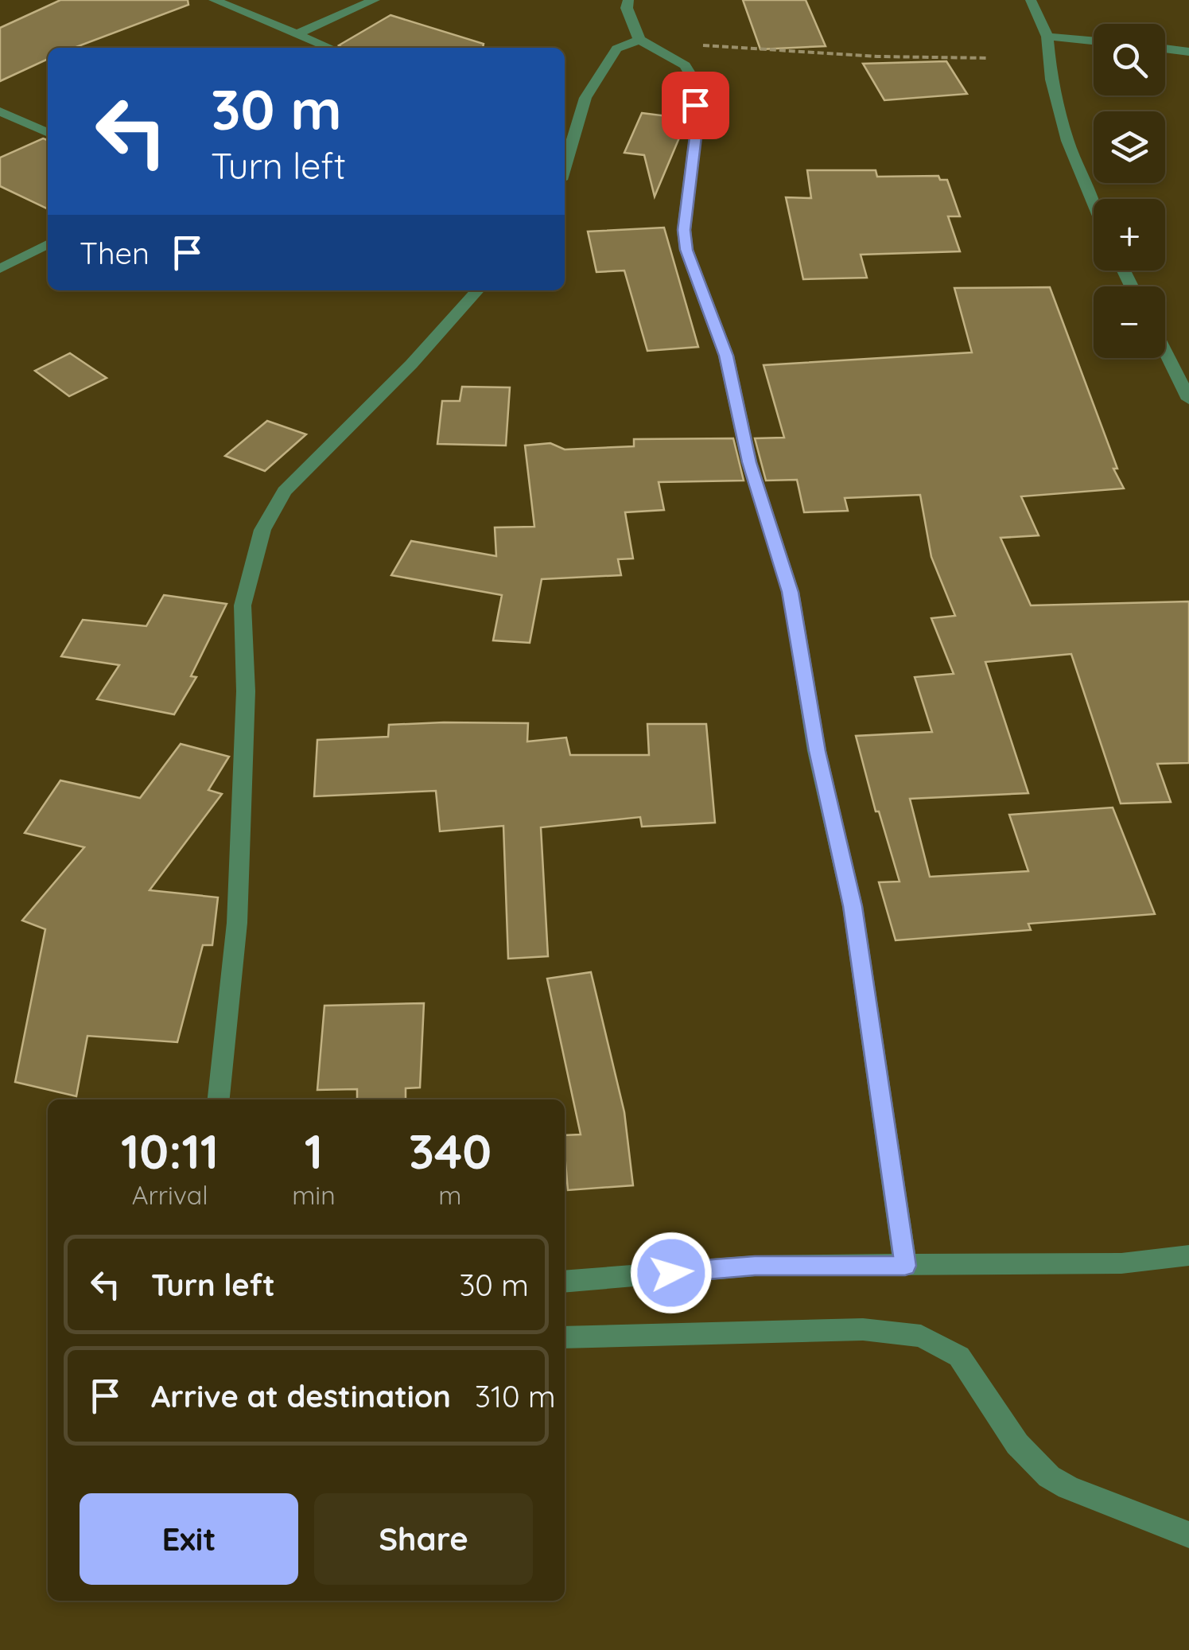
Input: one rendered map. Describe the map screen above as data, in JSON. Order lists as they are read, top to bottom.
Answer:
{
  "page": {
    "map_buttons": ["+", "−"],
    "turn": ["30 m", "Turn left"],
    "then": "Then",
    "eta": [
      "10:11",
      "Arrival",
      "1",
      "min",
      "340",
      "m"
    ],
    "list": [
      {
        "name": "Turn left",
        "value": "30 m"
      },
      {
        "name": "Arrive at destination",
        "value": "310 m"
      }
    ],
    "buttons": ["Exit", "Share"]
  }
}
